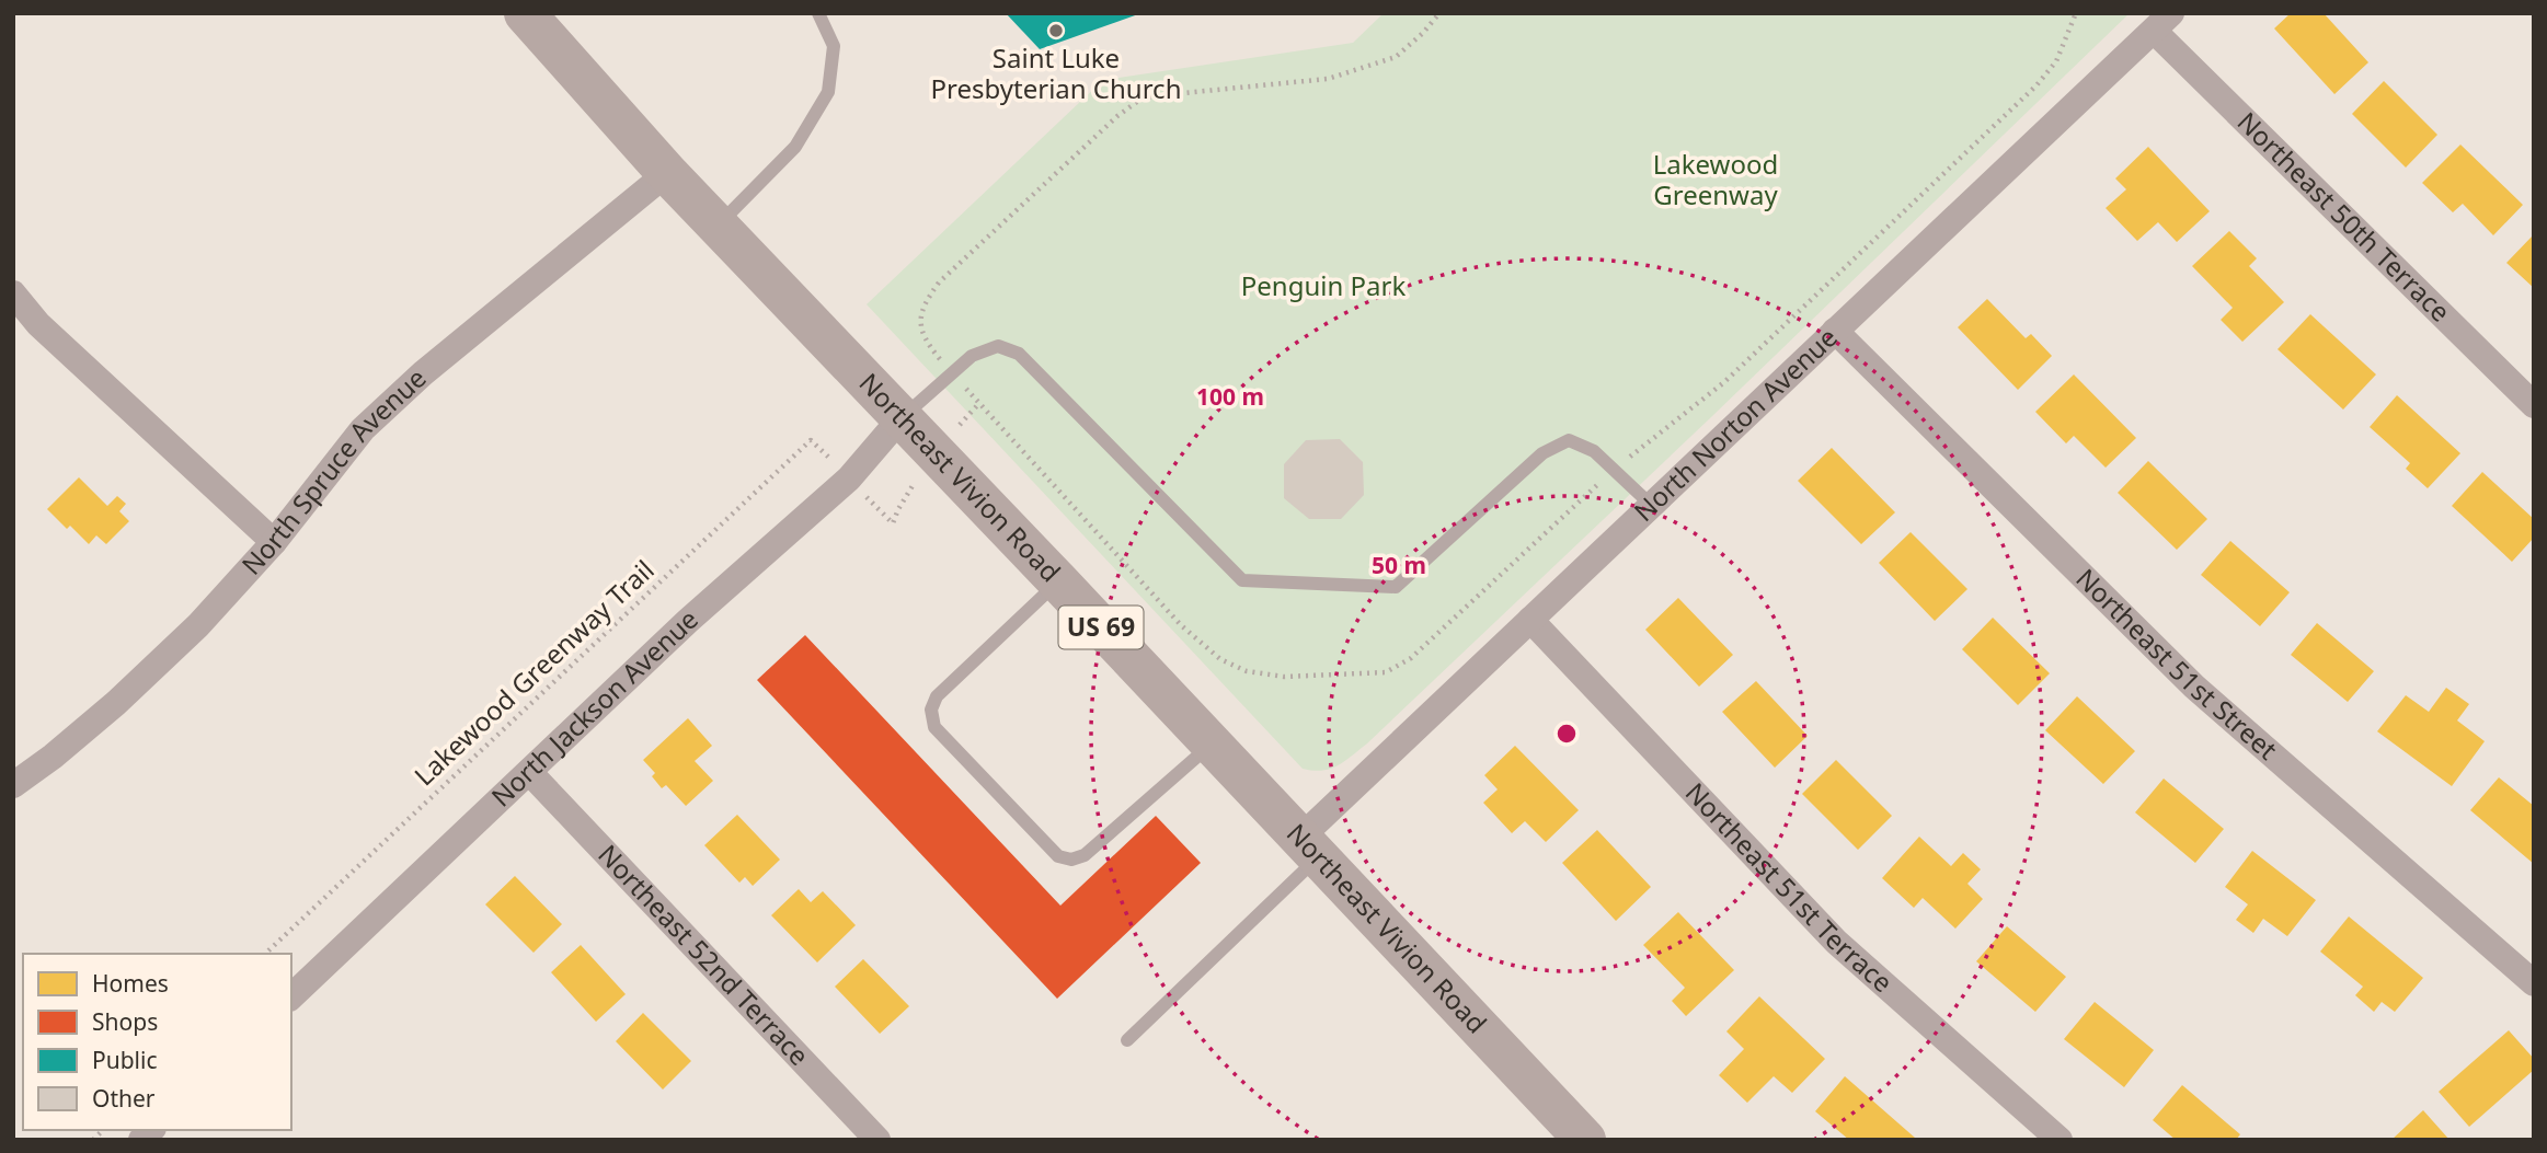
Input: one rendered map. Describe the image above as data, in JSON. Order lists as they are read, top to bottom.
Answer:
{
  "streets": {
    "main road": ["Northeast Vivion Road", "US 69"],
    "street": [
      "Northeast 50th Terrace",
      "North Norton Avenue",
      "North Spruce Avenue",
      "Northeast 51st Street",
      "North Jackson Avenue",
      "Northeast 51st Terrace",
      "Northeast 52nd Terrace"
    ],
    "path": ["Lakewood Greenway Trail"]
  },
  "crossings": [
    ["Northeast 50th Terrace", "North Norton Avenue"],
    ["North Norton Avenue", "Northeast Vivion Road"],
    ["North Norton Avenue", "Northeast 51st Street"],
    ["North Norton Avenue", "Northeast 51st Terrace"],
    ["North Spruce Avenue", "Northeast Vivion Road"],
    ["Northeast Vivion Road", "North Jackson Avenue"],
    ["North Jackson Avenue", "Northeast 52nd Terrace"]
  ],
  "parks": ["Lakewood Greenway", "Penguin Park"],
  "places": ["Saint Luke Presbyterian Church"],
  "legend": [
    "Homes",
    "Shops",
    "Public",
    "Other"
  ],
  "rings": ["100 m", "50 m"]
}
